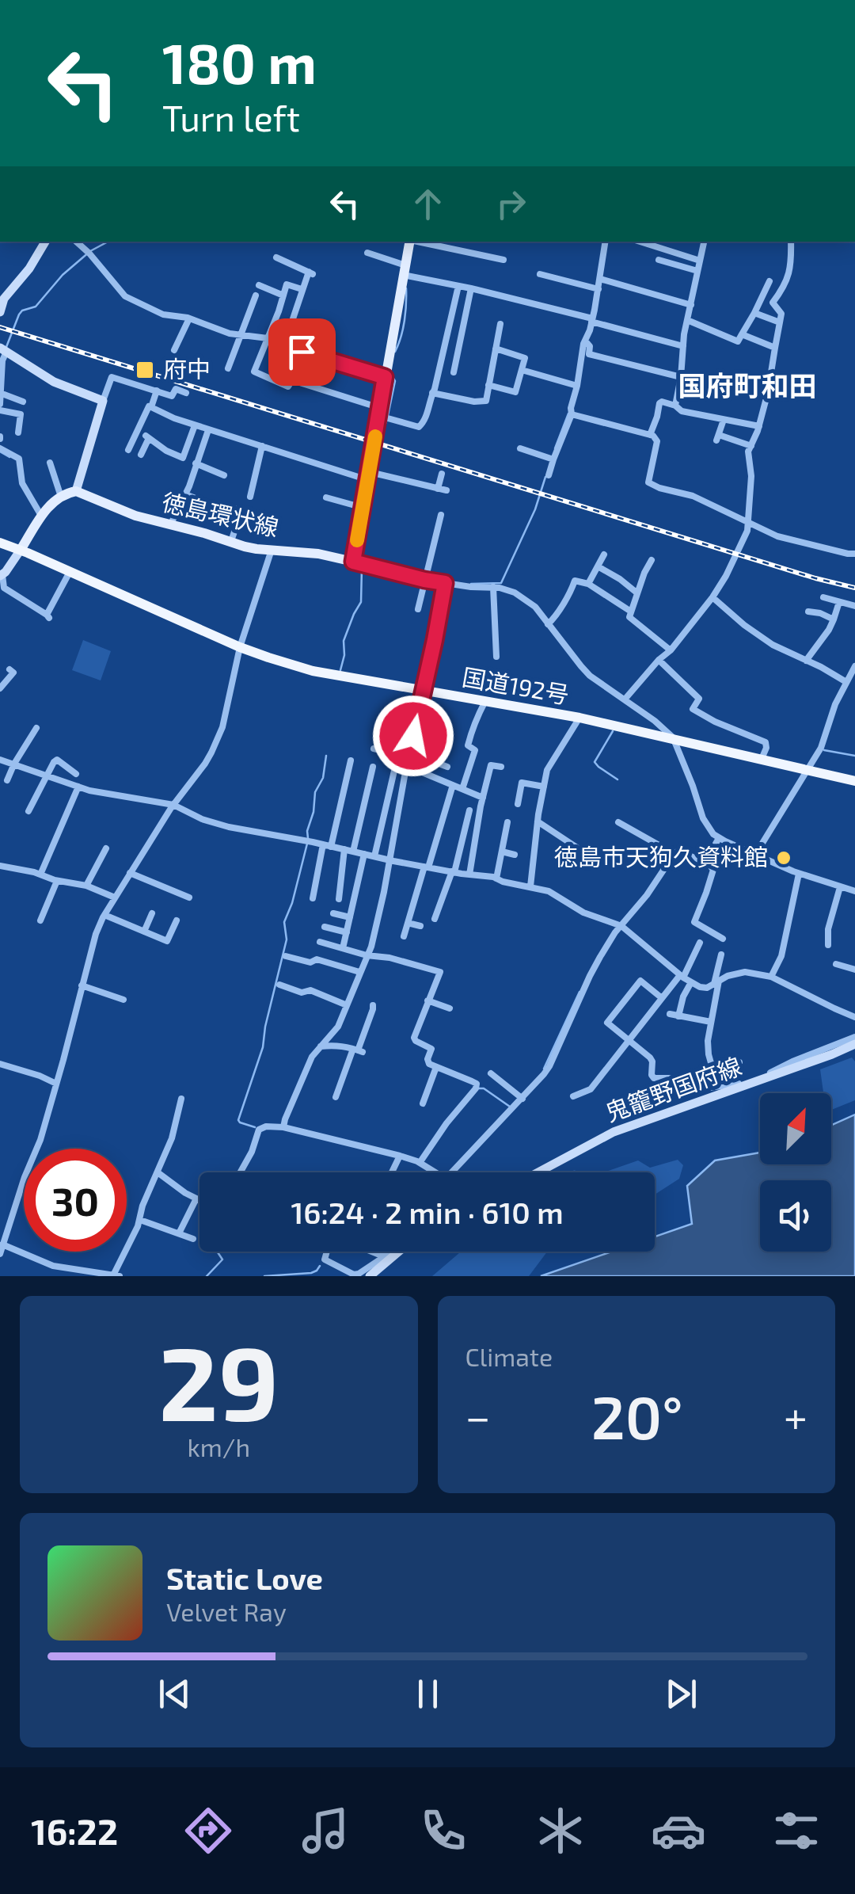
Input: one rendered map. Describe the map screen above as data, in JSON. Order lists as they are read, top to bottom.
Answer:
{
  "streets": {
    "highway": ["国道192号"],
    "main road": ["徳島環状線", "鬼籠野国府線"]
  },
  "districts": ["国府町和田"],
  "places": {
    "transit": ["府中"],
    "other": ["徳島市天狗久資料館"]
  },
  "north": "top right",
  "page": {
    "turn": ["180 m", "Turn left"],
    "limit": "30",
    "trip": "16:24 · 2 min · 610 m",
    "tile": [
      ["29", "km/h"],
      "Climate"
    ],
    "heat": ["−", "20°", "+"],
    "song": ["Static Love", "Velvet Ray"],
    "tabs": "16:22"
  }
}
